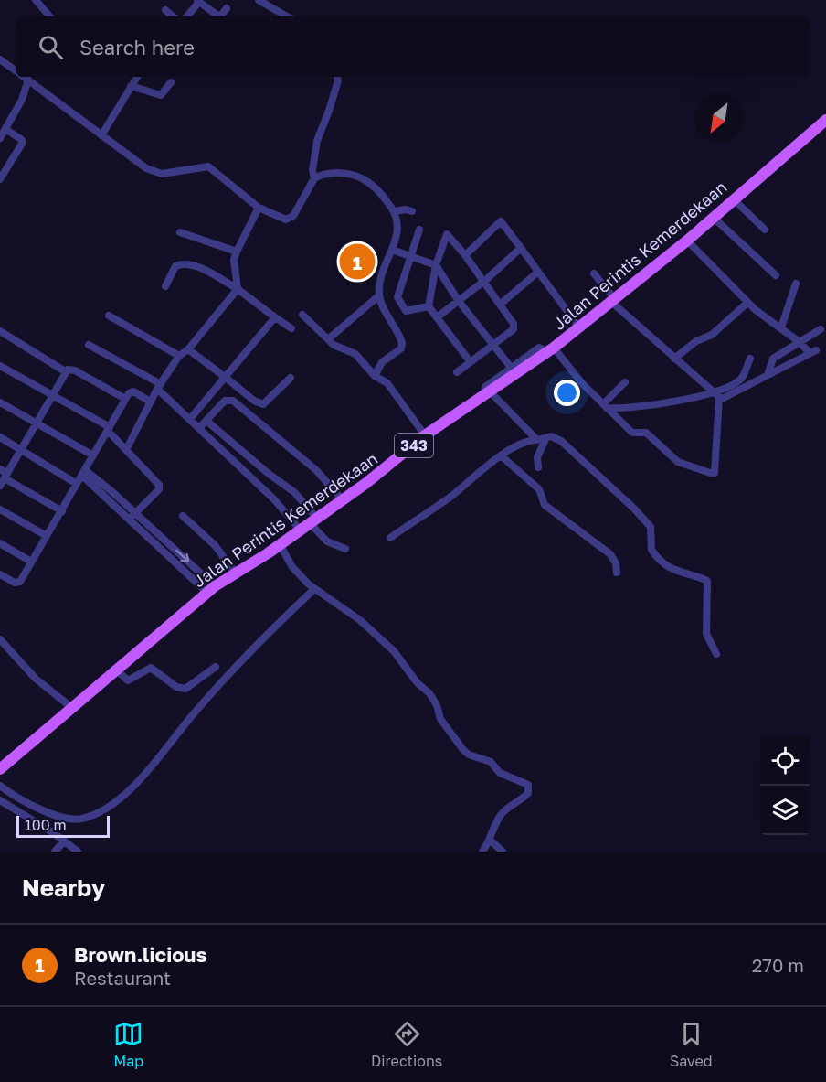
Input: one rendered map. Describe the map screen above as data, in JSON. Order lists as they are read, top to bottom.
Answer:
{
  "streets": {
    "main road": ["Jalan Perintis Kemerdekaan", "343"]
  },
  "scale_bar": "100 m",
  "north": "bottom left",
  "page": {
    "search": "Search here",
    "pins": "1",
    "scale": "100 m",
    "heading": "Nearby",
    "list": [
      {
        "mark": "1",
        "name": "Brown.licious",
        "note": "Restaurant",
        "value": "270 m"
      }
    ],
    "nav": ["Map", "Directions", "Saved"]
  }
}
